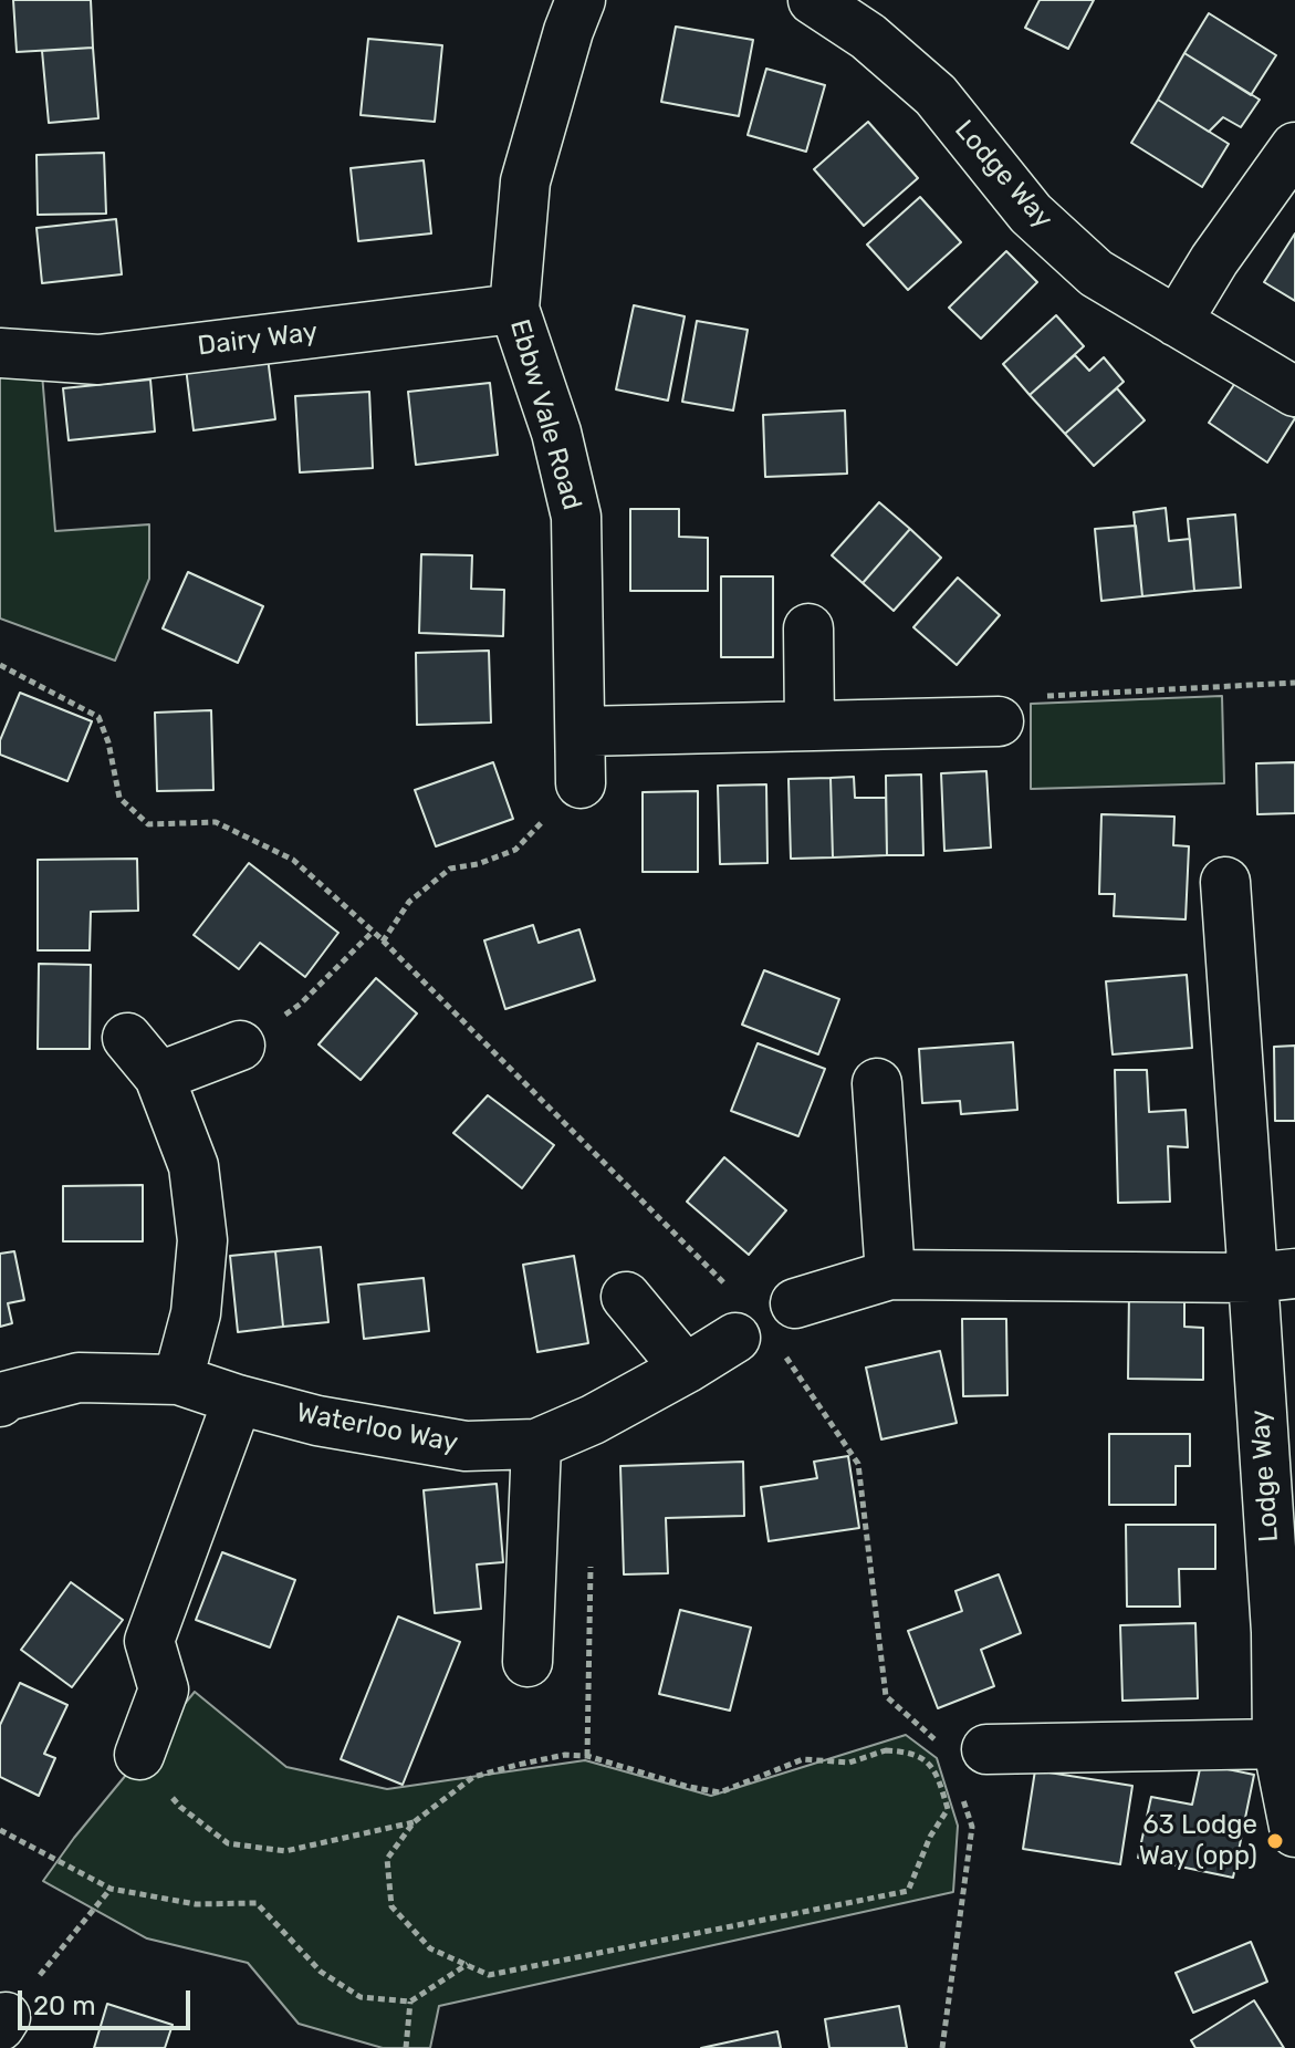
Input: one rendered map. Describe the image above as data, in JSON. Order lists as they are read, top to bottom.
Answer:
{
  "streets": {
    "street": [
      "Lodge Way",
      "Dairy Way",
      "Ebbw Vale Road",
      "Waterloo Way"
    ]
  },
  "crossings": [
    ["Dairy Way", "Ebbw Vale Road"]
  ],
  "places": ["63 Lodge Way (opp)"],
  "scale_bar": "20 m"
}
